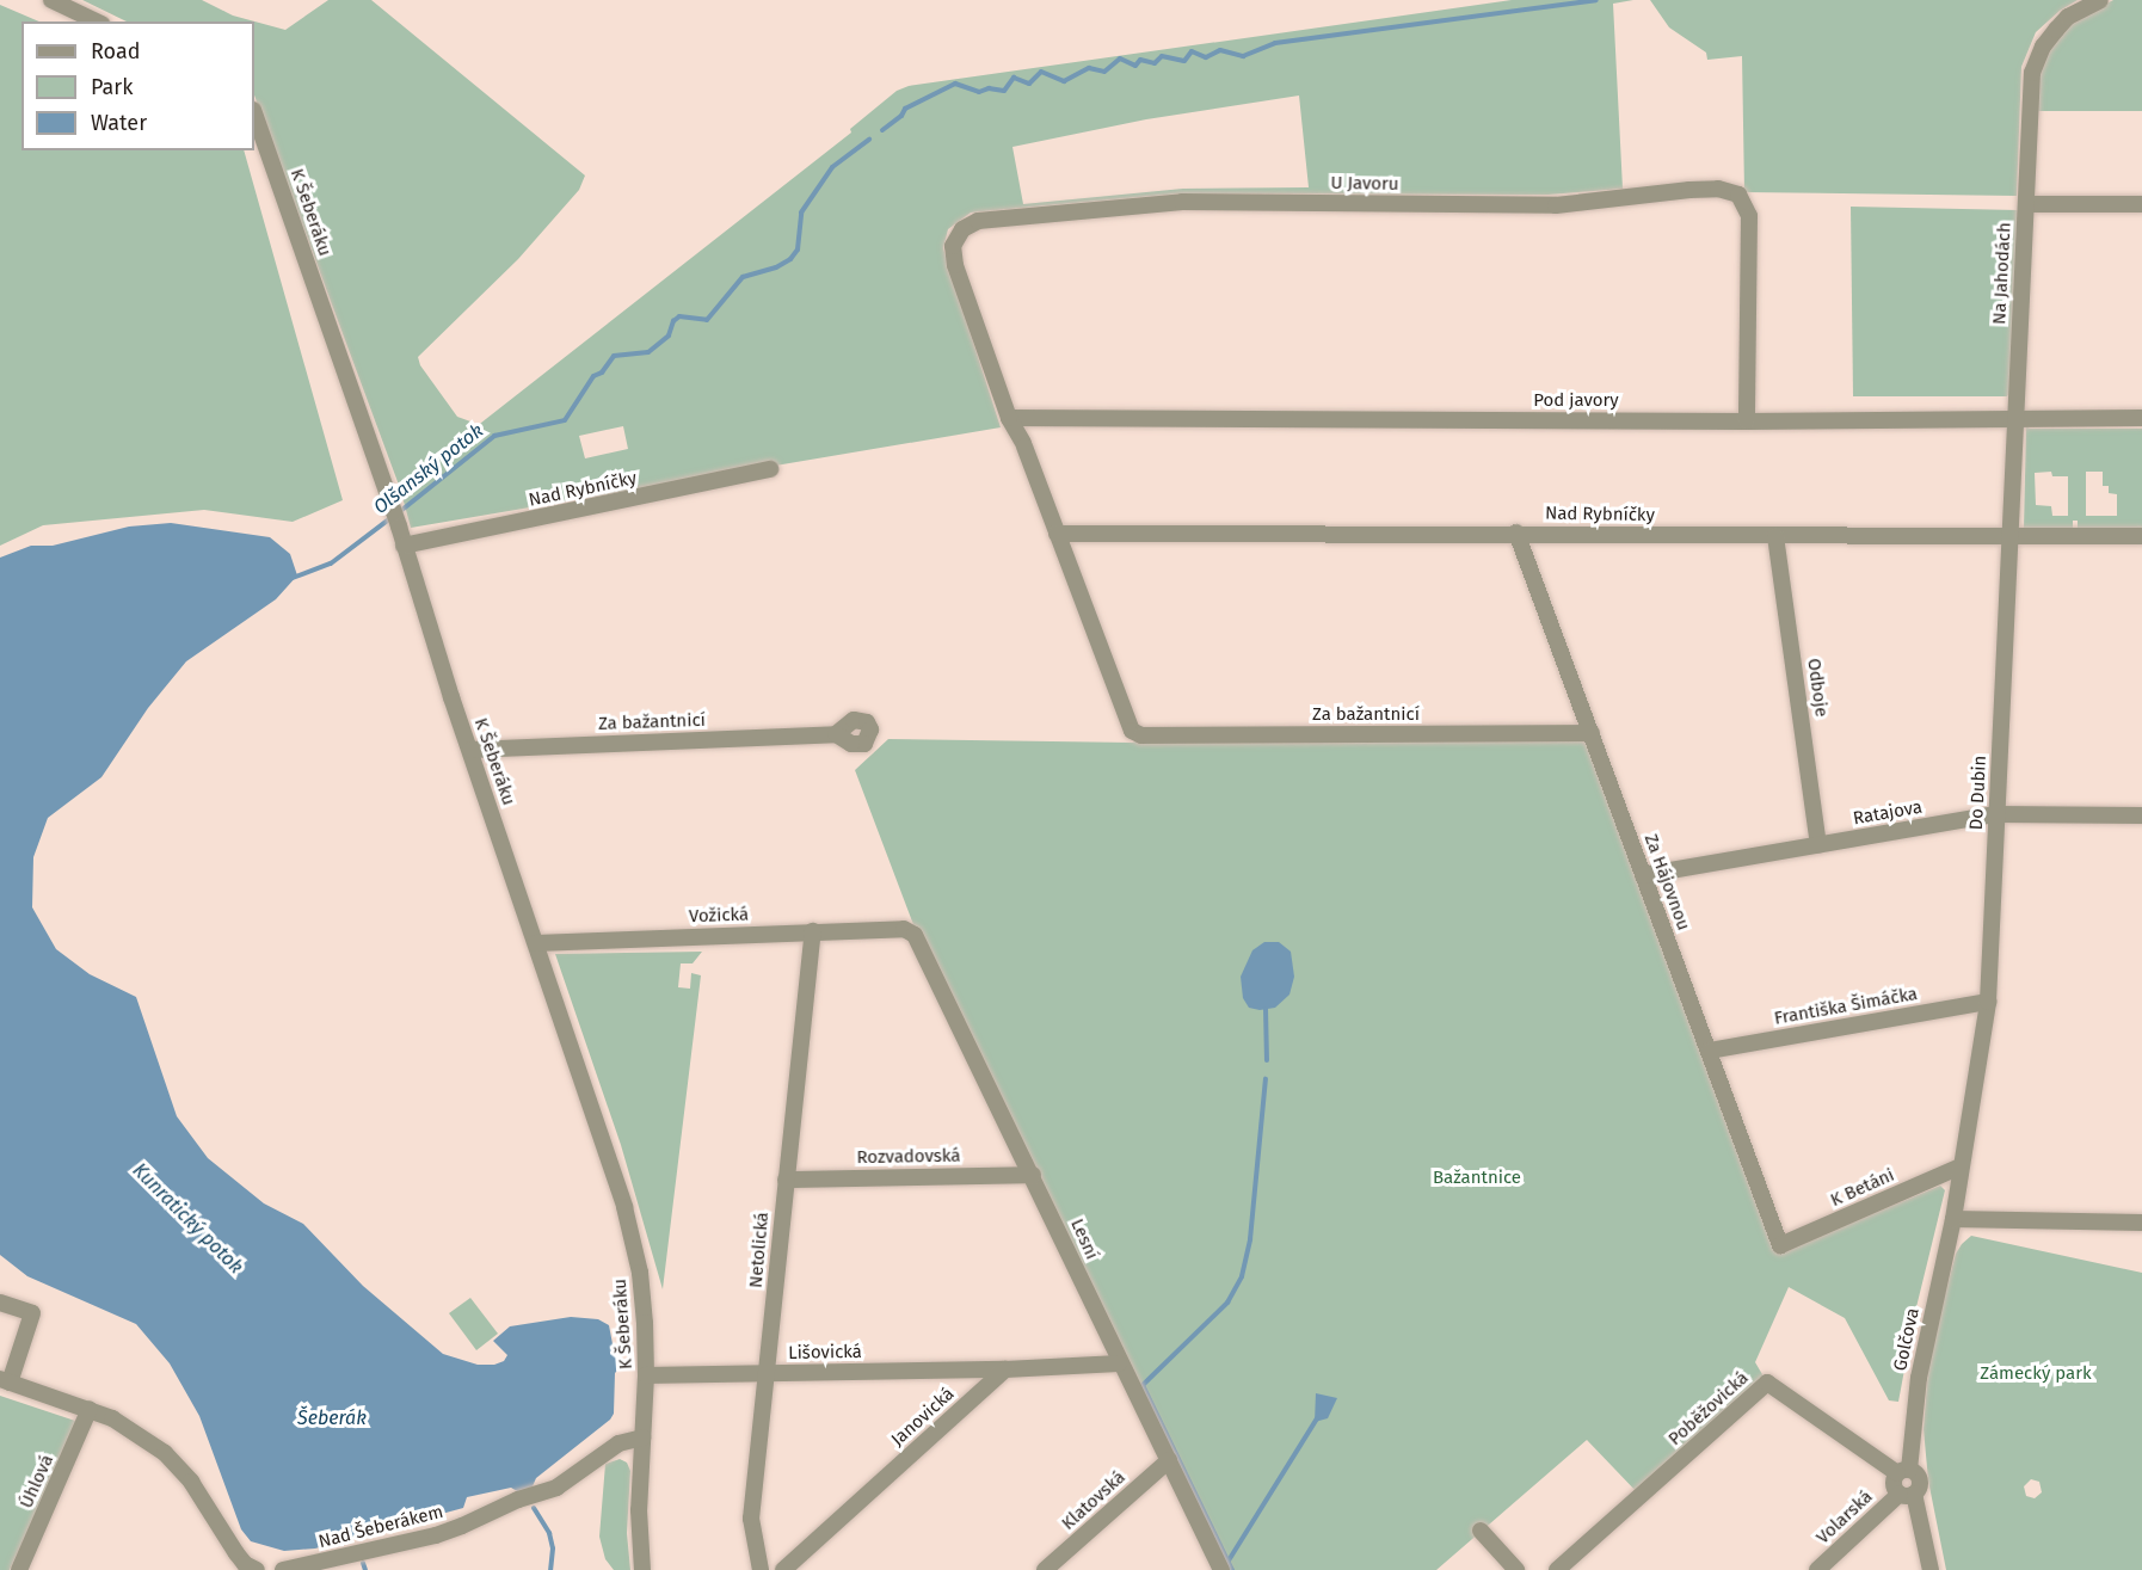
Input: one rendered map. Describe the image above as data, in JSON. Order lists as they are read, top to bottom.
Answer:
{
  "streets": {
    "street": [
      "U Javoru",
      "K Šeberáku",
      "Na Jahodách",
      "Pod javory",
      "Nad Rybníčky",
      "Odboje",
      "Za bažantnicí",
      "Do Dubin",
      "Ratajova",
      "Za Hájovnou",
      "Vožická",
      "Františka Šimáčka",
      "Rozvadovská",
      "K Betáni",
      "Lesní",
      "Netolická",
      "Golčova",
      "Lišovická",
      "Poběžovická",
      "Janovická",
      "Úhlová",
      "Klatovská",
      "Volarská",
      "Nad Šeberákem"
    ]
  },
  "crossings": [
    ["U Javoru", "Pod javory"],
    ["U Javoru", "Nad Rybníčky"],
    ["U Javoru", "Za bažantnicí"],
    ["K Šeberáku", "Nad Rybníčky"],
    ["K Šeberáku", "Za bažantnicí"],
    ["K Šeberáku", "Vožická"],
    ["K Šeberáku", "Lišovická"],
    ["K Šeberáku", "Nad Šeberákem"],
    ["Na Jahodách", "Pod javory"],
    ["Na Jahodách", "Do Dubin"],
    ["Pod javory", "Do Dubin"],
    ["Nad Rybníčky", "Odboje"],
    ["Nad Rybníčky", "Do Dubin"],
    ["Nad Rybníčky", "Za Hájovnou"],
    ["Odboje", "Ratajova"],
    ["Za bažantnicí", "Za Hájovnou"],
    ["Do Dubin", "Ratajova"],
    ["Do Dubin", "Františka Šimáčka"],
    ["Do Dubin", "K Betáni"],
    ["Do Dubin", "Golčova"],
    ["Ratajova", "Za Hájovnou"],
    ["Za Hájovnou", "Františka Šimáčka"],
    ["Za Hájovnou", "K Betáni"],
    ["Vožická", "Lesní"],
    ["Vožická", "Netolická"],
    ["Rozvadovská", "Lesní"],
    ["Rozvadovská", "Netolická"],
    ["K Betáni", "Golčova"],
    ["Lesní", "Klatovská"],
    ["Netolická", "Lišovická"],
    ["Golčova", "Poběžovická"],
    ["Lišovická", "Janovická"]
  ],
  "water": ["Olšanský potok", "Kunratický potok", "Šeberák"],
  "parks": ["Bažantnice", "Zámecký park"],
  "legend": ["Road", "Park", "Water"]
}
